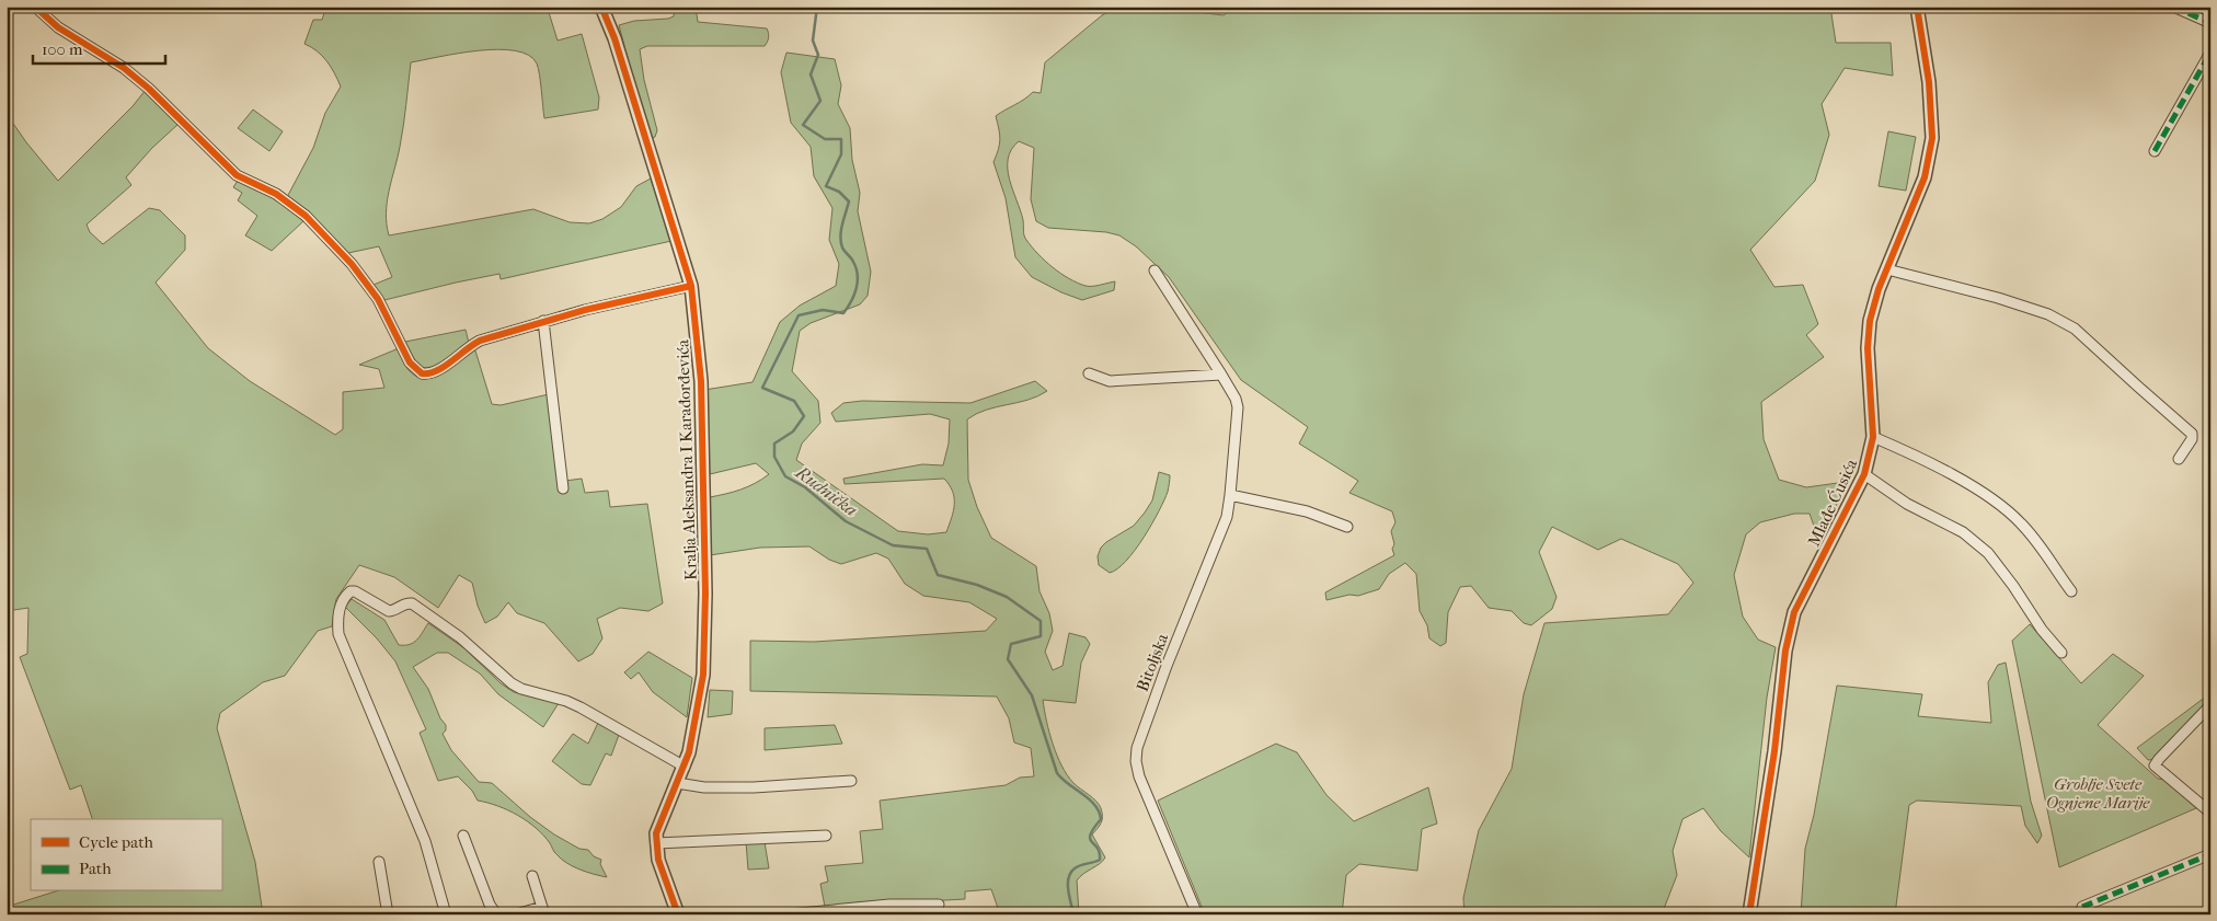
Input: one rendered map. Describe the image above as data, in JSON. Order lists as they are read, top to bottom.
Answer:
{
  "streets": {
    "street": ["Kralja Aleksandra I Karađorđevića", "Mlađe Ćusića", "Bitoljska"]
  },
  "water": ["Rudnička"],
  "parks": ["Groblje Svete Ognjene Marije"],
  "legend": ["Cycle path", "Path"],
  "scale_bar": "100 m"
}
